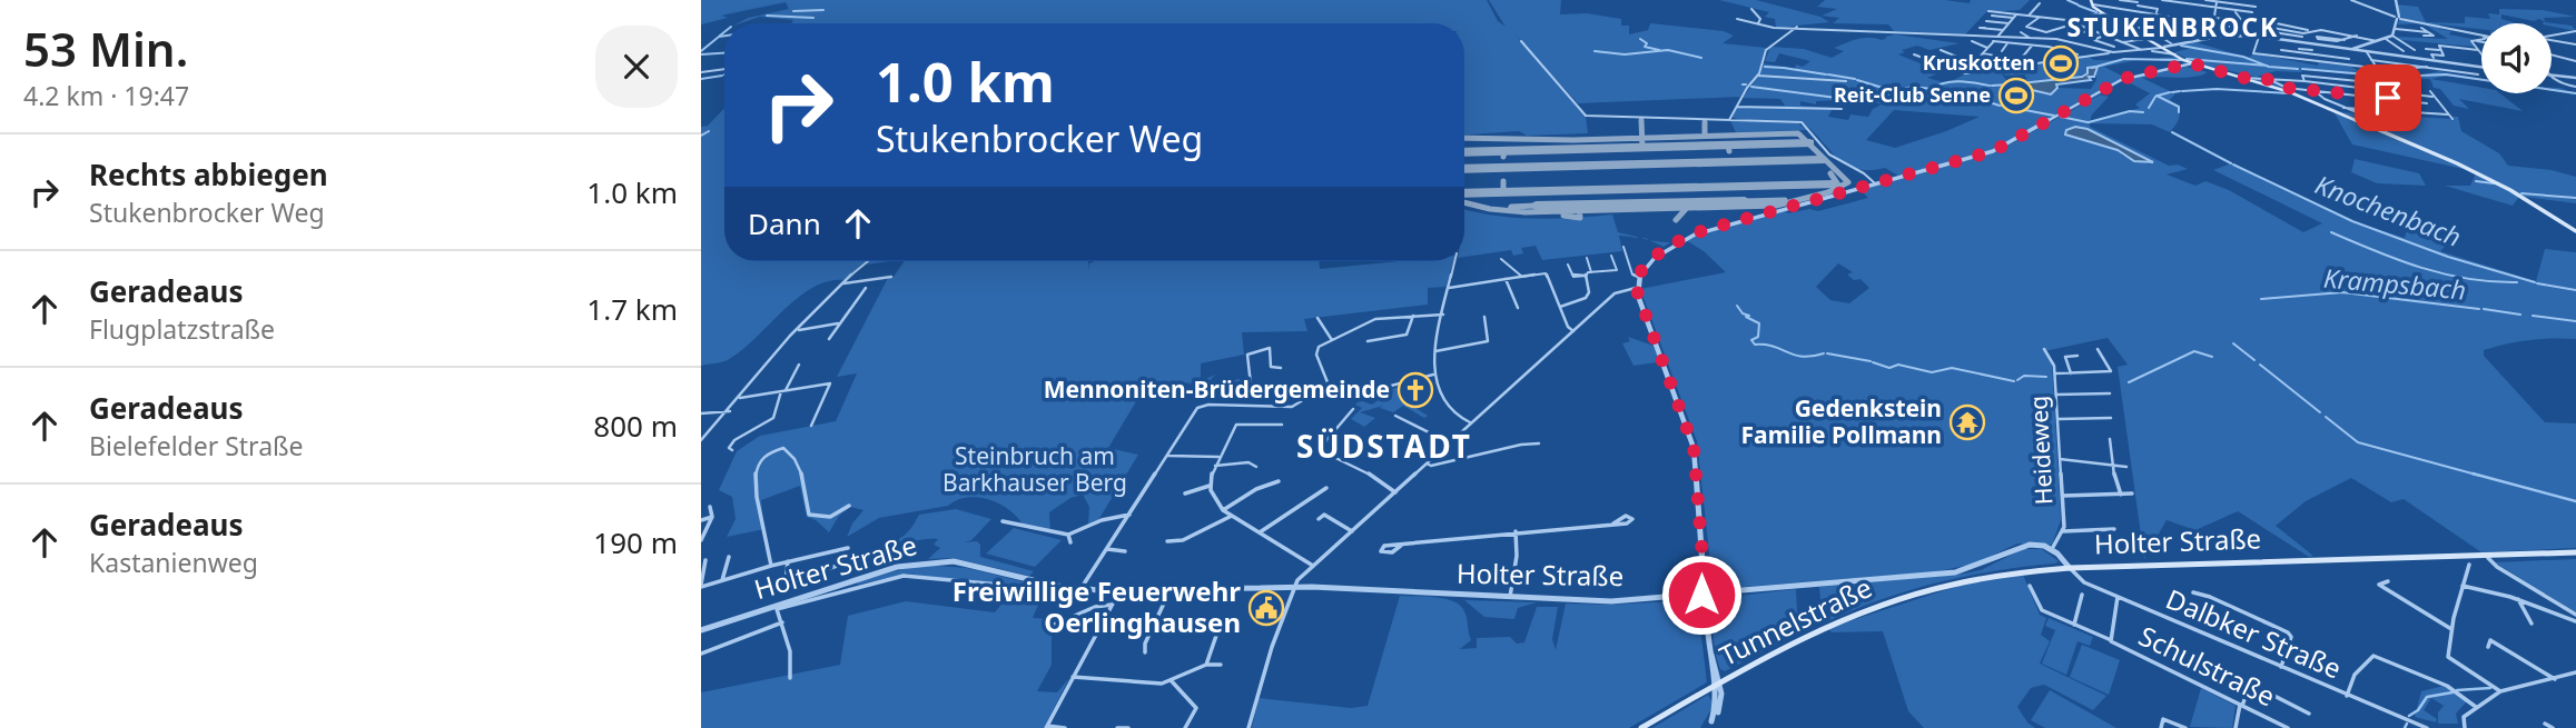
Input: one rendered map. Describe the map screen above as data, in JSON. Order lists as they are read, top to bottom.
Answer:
{
  "streets": {
    "main road": ["Holter Straße", "Tunnelstraße"],
    "street": ["Heideweg", "Dalbker Straße", "Schulstraße"]
  },
  "crossings": [
    ["Heideweg", "Holter Straße"],
    ["Holter Straße", "Tunnelstraße"],
    ["Holter Straße", "Dalbker Straße"],
    ["Tunnelstraße", "Dalbker Straße"],
    ["Dalbker Straße", "Schulstraße"]
  ],
  "districts": ["STUKENBROCK", "SÜDSTADT"],
  "water": ["Knochenbach", "Krampsbach"],
  "parks": ["Steinbruch am Barkhauser Berg"],
  "places": {
    "sports": ["Kruskotten", "Reit-Club Senne"],
    "church": ["Mennoniten-Brüdergemeinde"],
    "temple": ["Gedenkstein Familie Pollmann"],
    "public building": ["Freiwillige Feuerwehr Oerlinghausen"]
  },
  "page": {
    "heading": ["53 Min.", "4.2 km · 19:47"],
    "turn": ["1.0 km", "Stukenbrocker Weg"],
    "list": [
      {
        "name": "Rechts abbiegen",
        "note": "Stukenbrocker Weg",
        "value": "1.0 km"
      },
      {
        "name": "Geradeaus",
        "note": "Flugplatzstraße",
        "value": "1.7 km"
      },
      {
        "name": "Geradeaus",
        "note": "Bielefelder Straße",
        "value": "800 m"
      },
      {
        "name": "Geradeaus",
        "note": "Kastanienweg",
        "value": "190 m"
      }
    ],
    "then": "Dann"
  }
}
